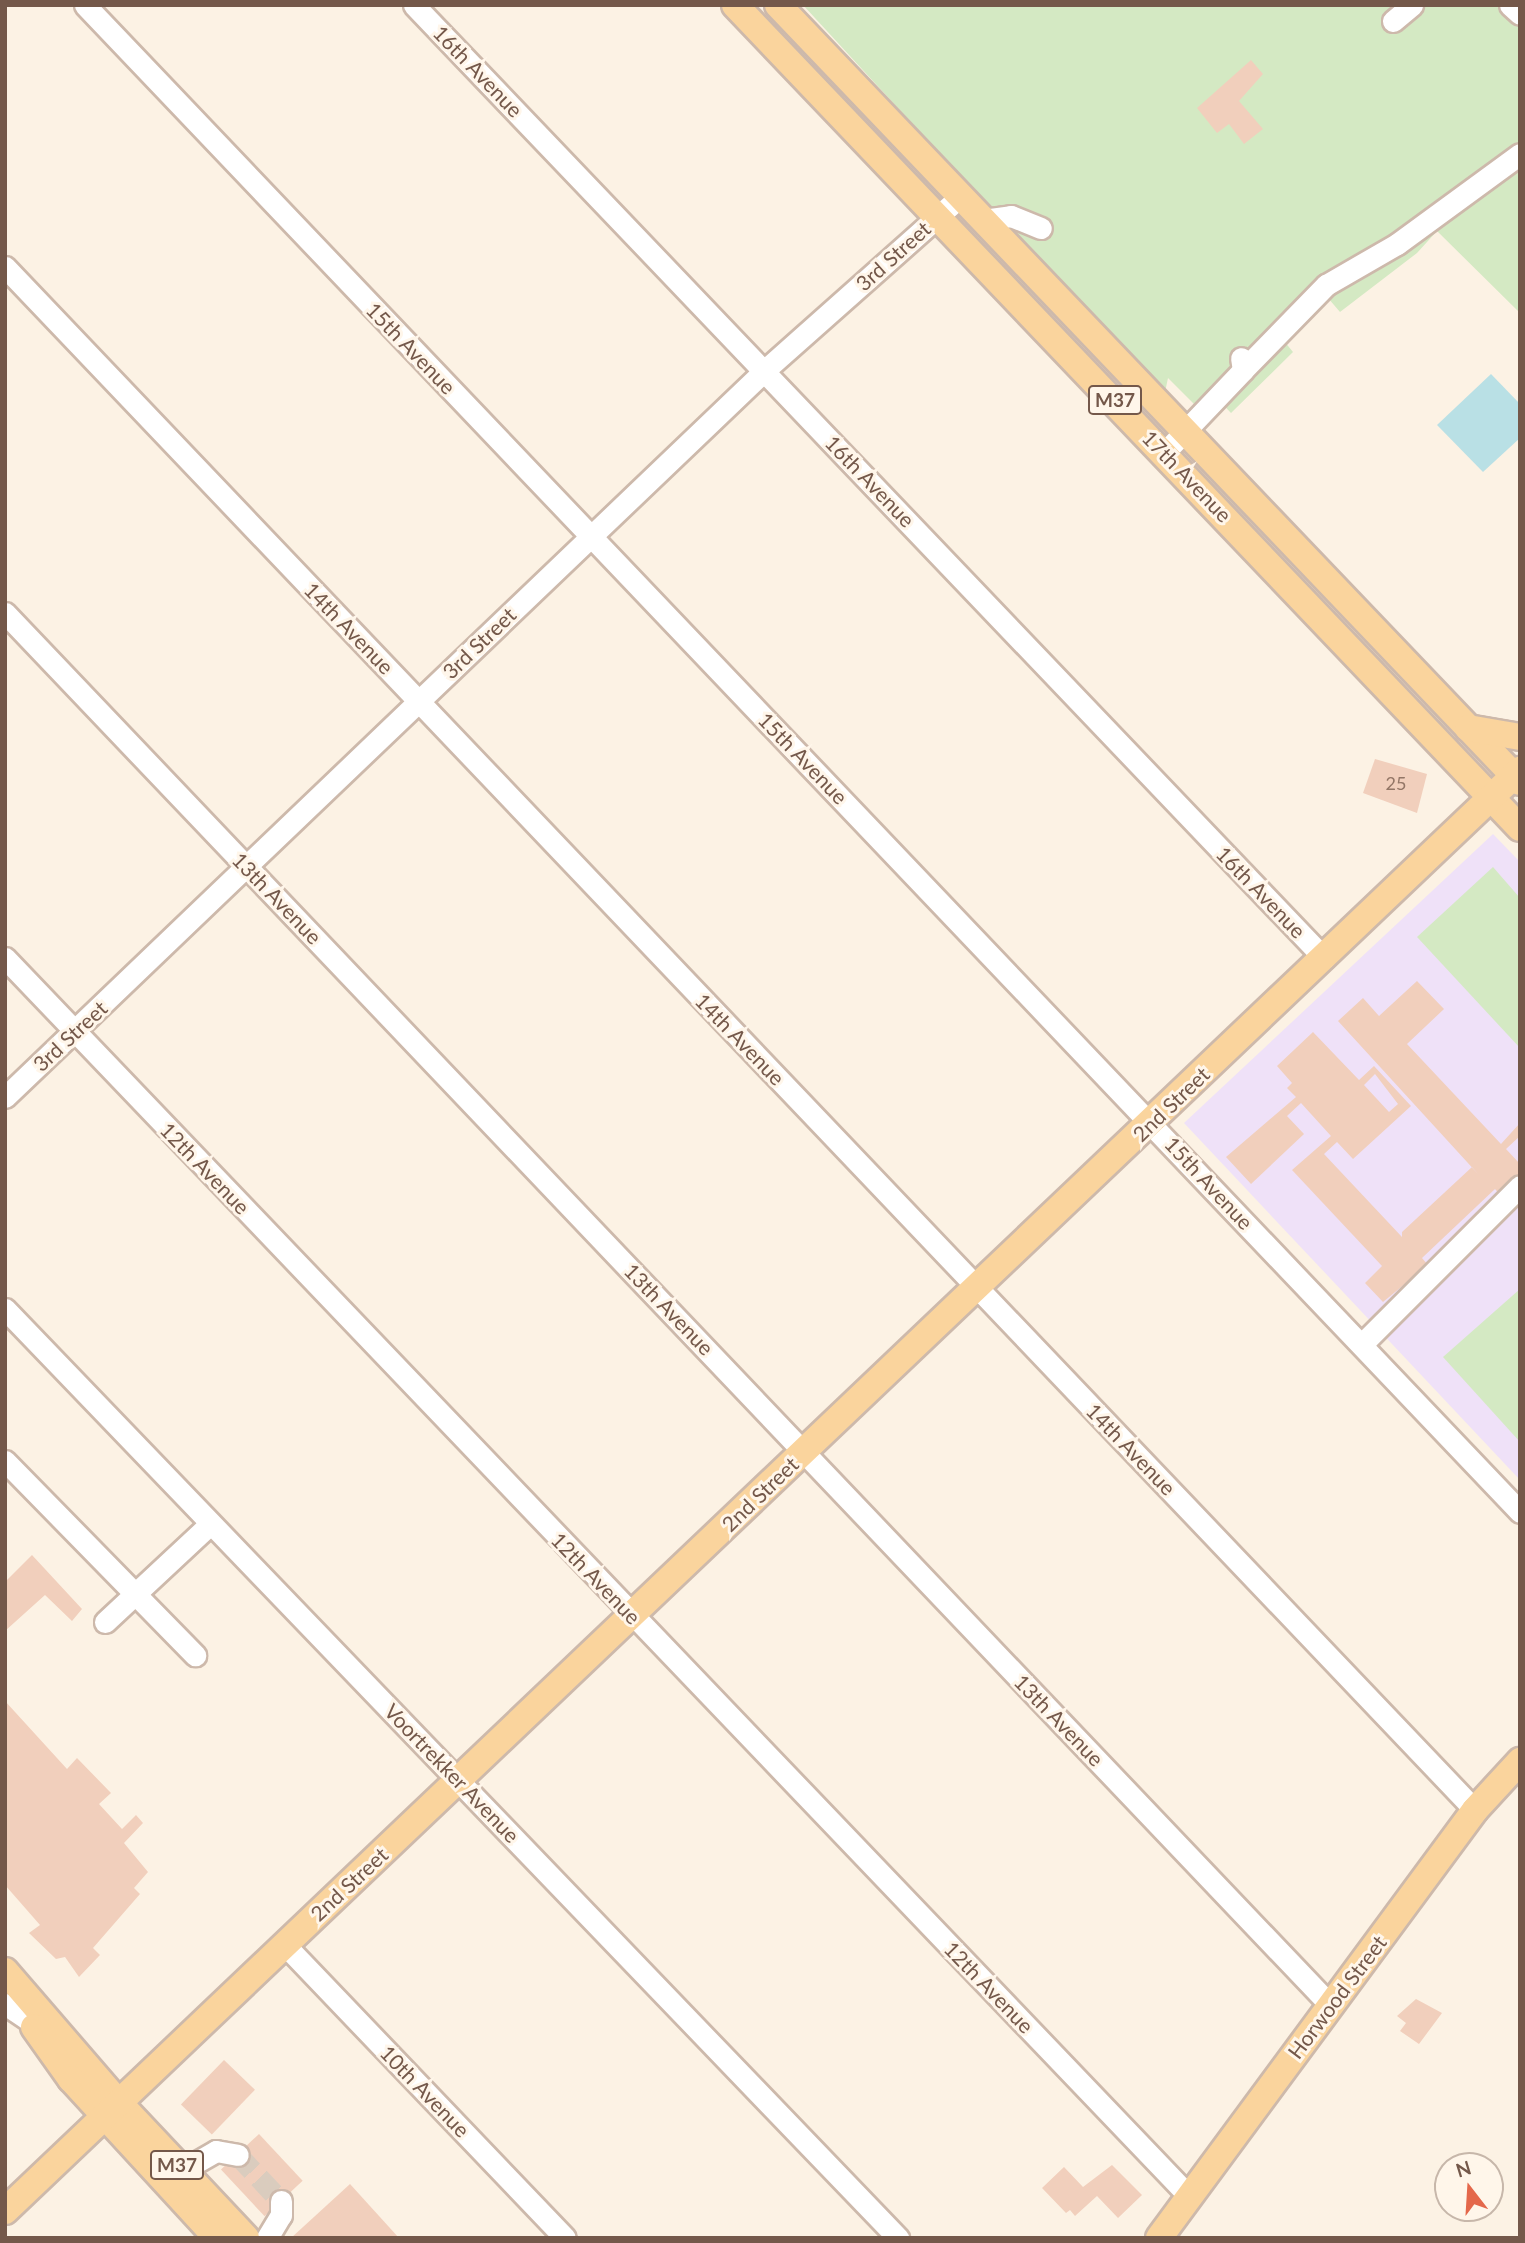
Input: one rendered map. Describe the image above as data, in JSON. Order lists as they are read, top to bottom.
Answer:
{
  "streets": {
    "main road": [
      "M37",
      "17th Avenue",
      "2nd Street",
      "Horwood Street"
    ],
    "street": [
      "16th Avenue",
      "3rd Street",
      "15th Avenue",
      "14th Avenue",
      "13th Avenue",
      "12th Avenue",
      "Voortrekker Avenue",
      "10th Avenue"
    ]
  },
  "crossings": [
    ["16th Avenue", "3rd Street"],
    ["16th Avenue", "2nd Street"],
    ["3rd Street", "15th Avenue"],
    ["3rd Street", "17th Avenue"],
    ["3rd Street", "14th Avenue"],
    ["3rd Street", "13th Avenue"],
    ["3rd Street", "12th Avenue"],
    ["15th Avenue", "2nd Street"],
    ["M37", "2nd Street"],
    ["17th Avenue", "2nd Street"],
    ["14th Avenue", "2nd Street"],
    ["14th Avenue", "Horwood Street"],
    ["13th Avenue", "2nd Street"],
    ["13th Avenue", "Horwood Street"],
    ["2nd Street", "12th Avenue"],
    ["2nd Street", "Voortrekker Avenue"],
    ["2nd Street", "10th Avenue"],
    ["12th Avenue", "Horwood Street"]
  ],
  "house_numbers": ["25"],
  "north": "top"
}
